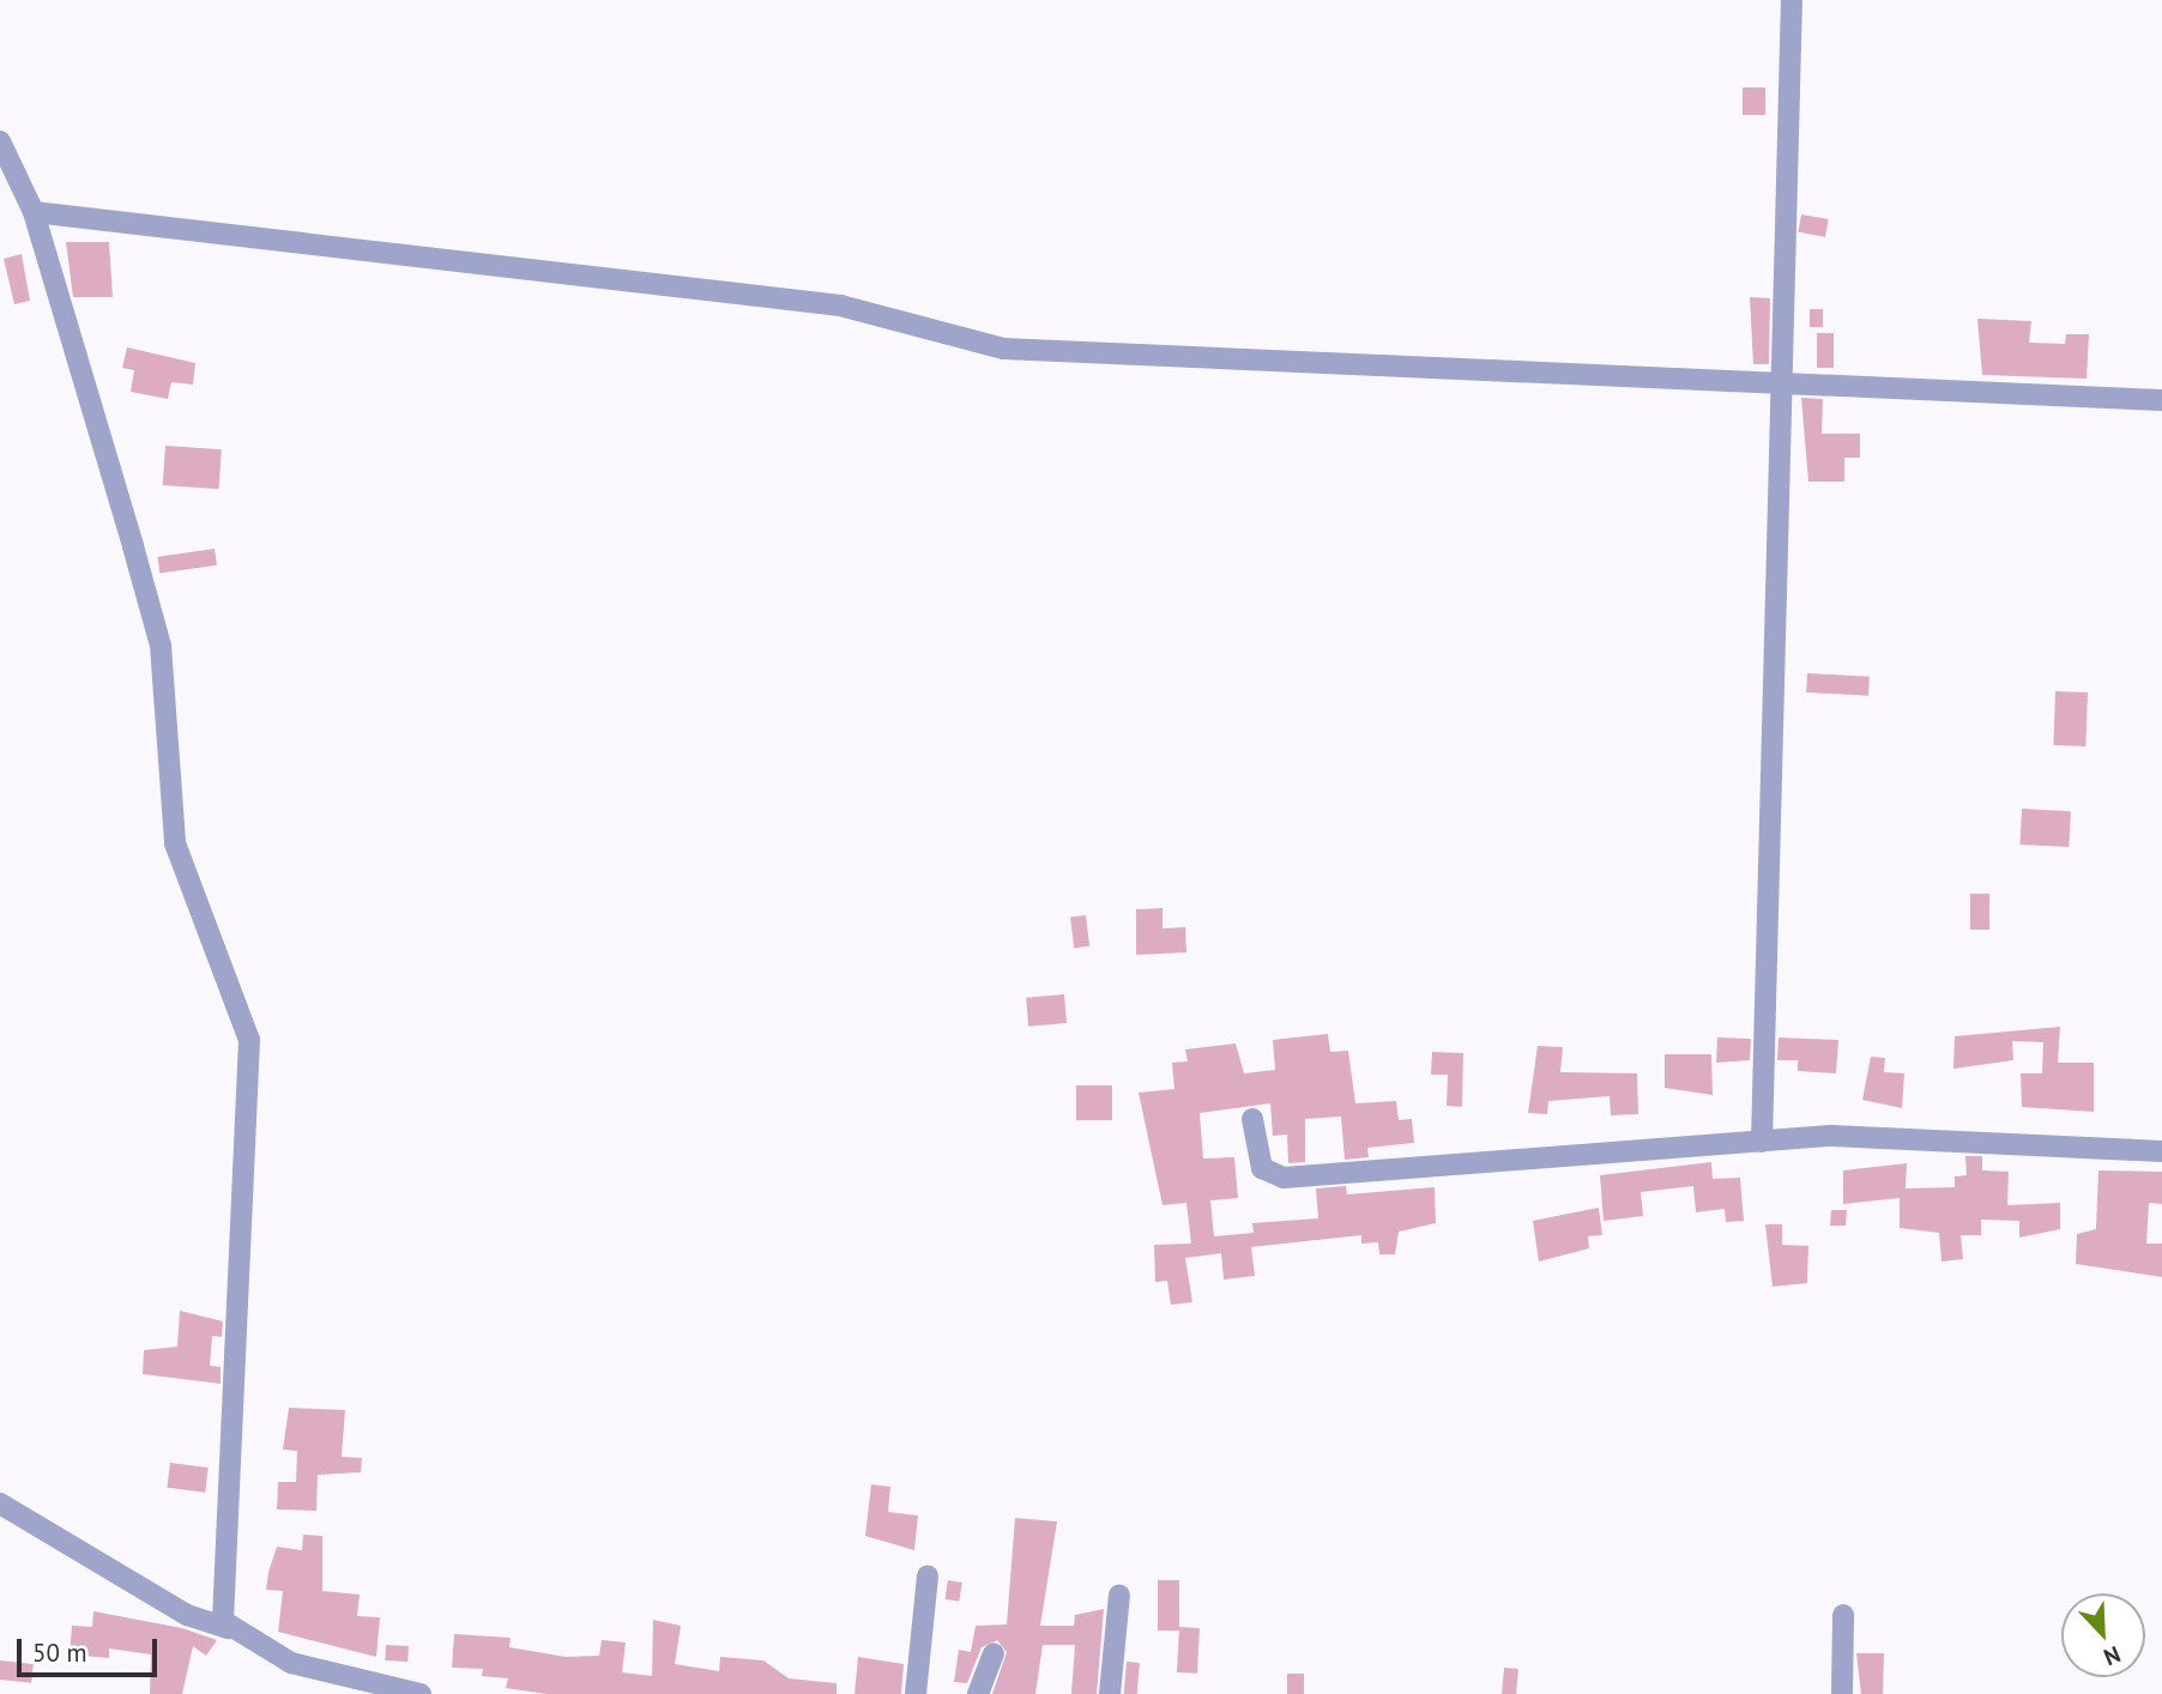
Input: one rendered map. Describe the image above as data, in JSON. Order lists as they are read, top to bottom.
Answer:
{
  "scale_bar": "50 m",
  "north": "bottom right"
}
